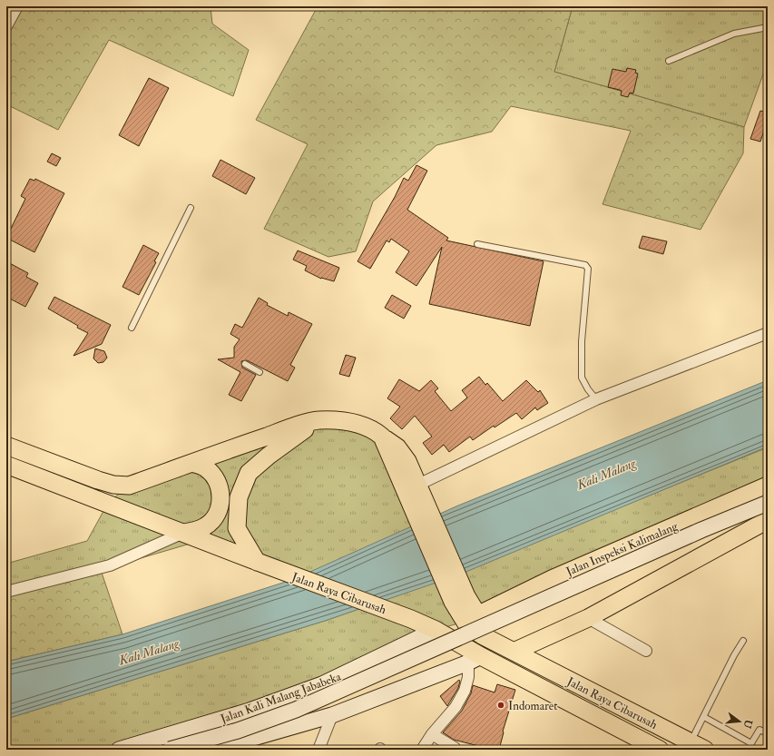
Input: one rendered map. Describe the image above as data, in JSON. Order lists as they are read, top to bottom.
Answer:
{
  "streets": {
    "main road": ["Jalan Inspeksi Kalimalang", "Jalan Raya Cibarusah", "Jalan Kali Malang Jababeka"]
  },
  "crossings": [
    ["Jalan Inspeksi Kalimalang", "Jalan Raya Cibarusah"],
    ["Jalan Raya Cibarusah", "Jalan Kali Malang Jababeka"]
  ],
  "water": ["Kali Malang"],
  "places": ["Indomaret"],
  "north": "right"
}
